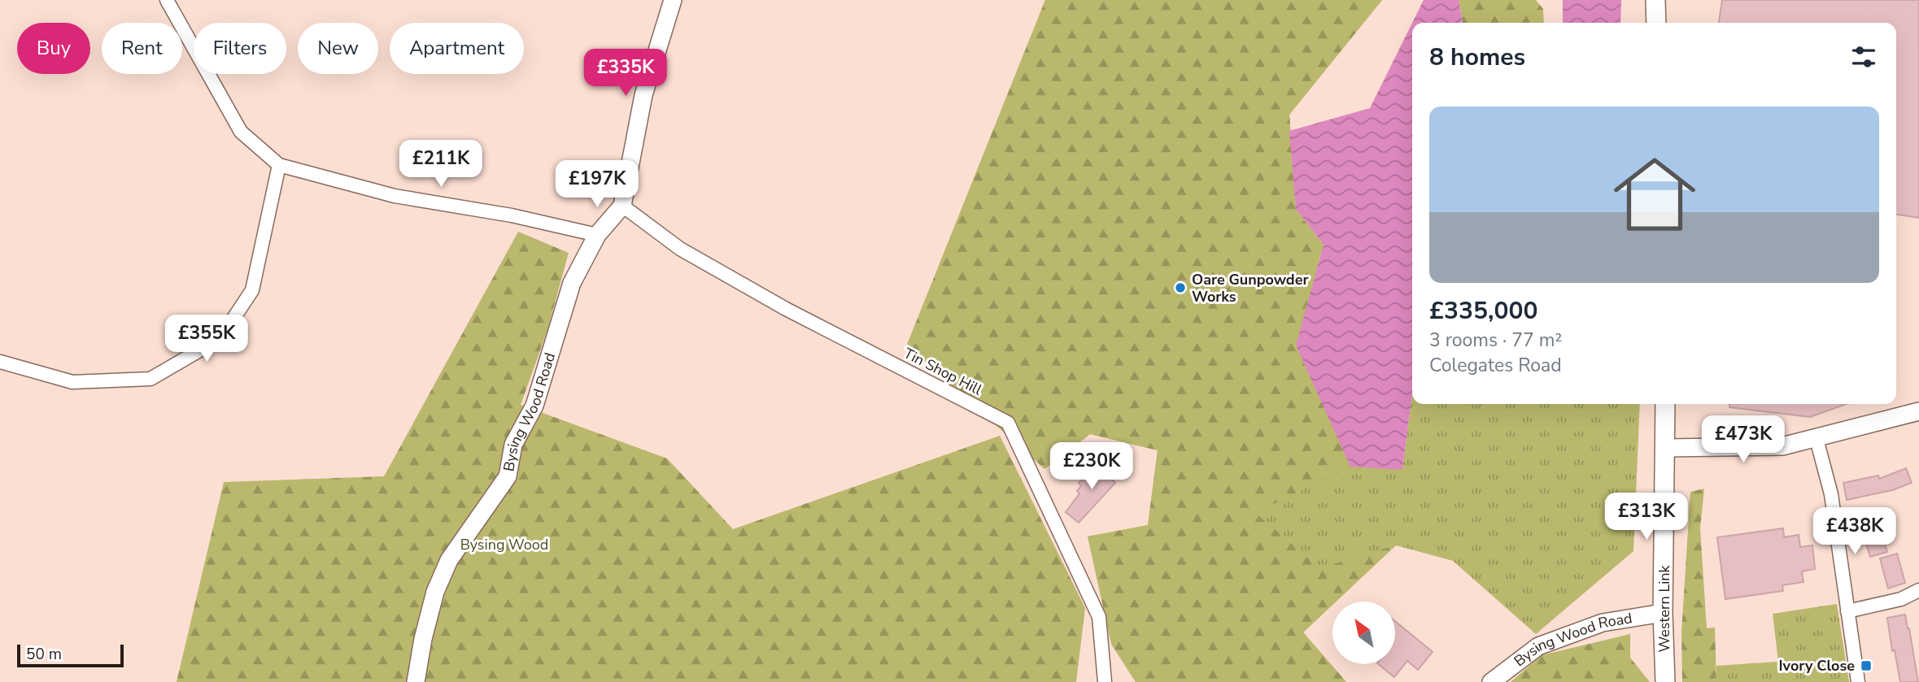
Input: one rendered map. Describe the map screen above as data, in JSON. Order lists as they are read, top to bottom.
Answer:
{
  "streets": {
    "main road": ["Western Link"],
    "street": ["Tin Shop Hill", "Bysing Wood Road"]
  },
  "crossings": [
    ["Tin Shop Hill", "Bysing Wood Road"],
    ["Bysing Wood Road", "Western Link"]
  ],
  "parks": ["Bysing Wood"],
  "places": {
    "other": ["Oare Gunpowder Works"],
    "transit": ["Ivory Close"]
  },
  "scale_bar": "50 m",
  "north": "top left",
  "page": {
    "chip": [
      "Buy",
      "Rent",
      "Filters",
      "New",
      "Apartment"
    ],
    "heading": "8 homes",
    "price": [
      "£335K",
      "£211K",
      "£197K",
      "£355K",
      "£473K",
      "£230K",
      "£313K",
      "£438K"
    ],
    "list": [
      {
        "name": "£335,000",
        "note": "3 rooms · 77 m² · Colegates Road"
      }
    ],
    "scale": "50 m"
  }
}
